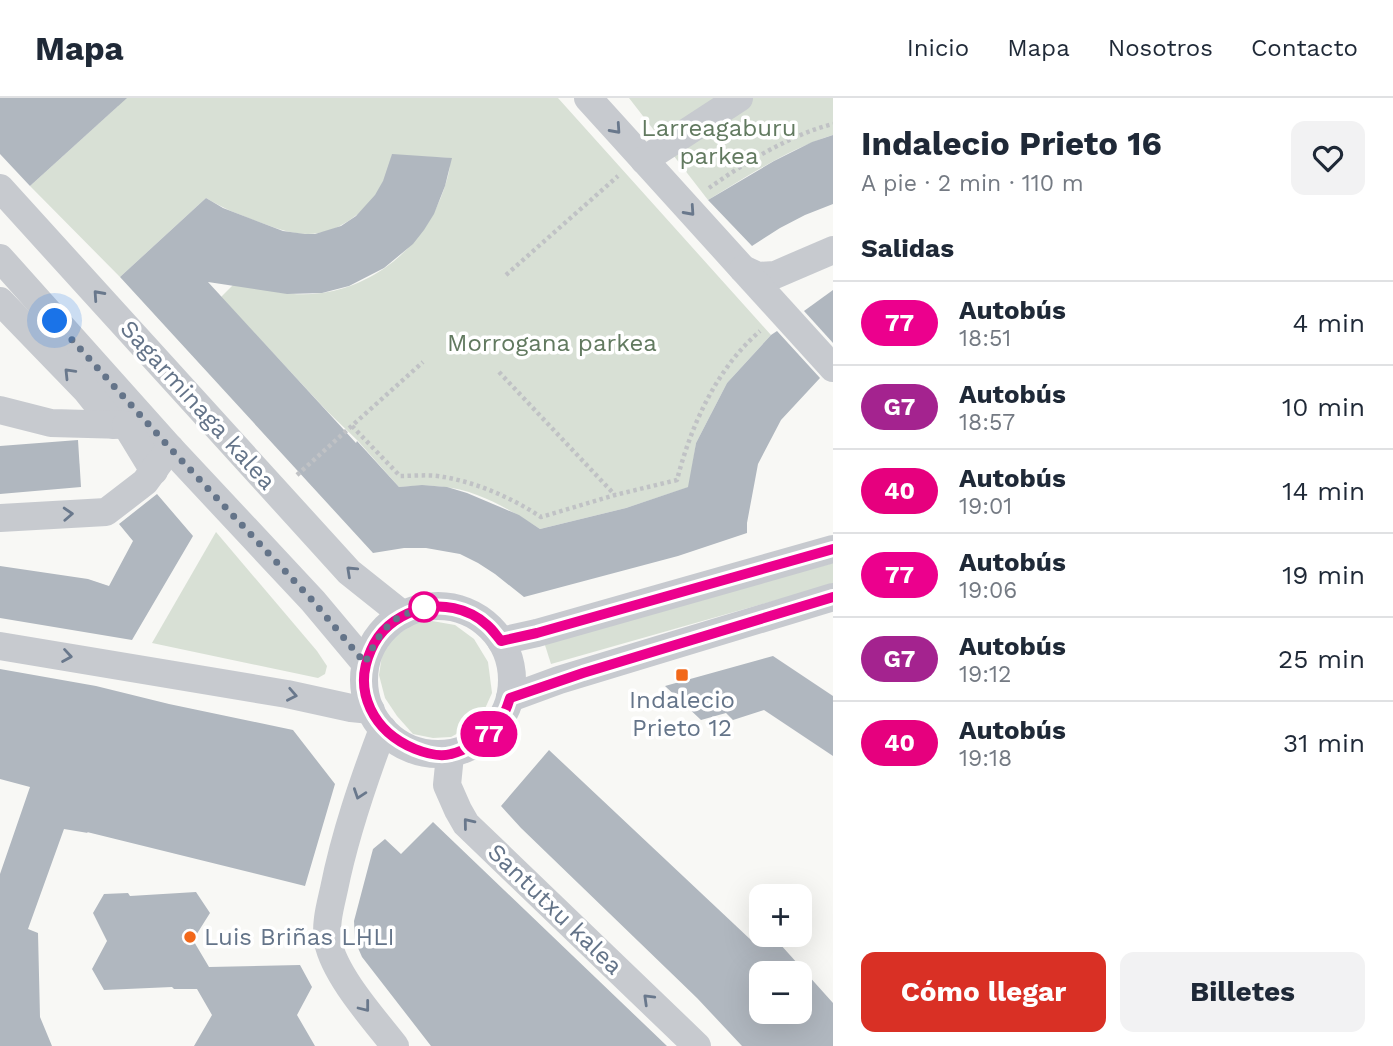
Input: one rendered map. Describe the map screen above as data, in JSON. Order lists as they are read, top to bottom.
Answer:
{
  "streets": {
    "street": ["Sagarminaga kalea", "Santutxu kalea"]
  },
  "crossings": [
    ["Sagarminaga kalea", "Santutxu kalea"]
  ],
  "one_way": ["Santutxu kalea"],
  "parks": ["Larreagaburu parkea", "Morrogana parkea"],
  "places": {
    "transit": ["Indalecio Prieto 12"],
    "other": ["Luis Briñas LHLI"]
  },
  "lines": ["bus line 77"],
  "page": {
    "header": "Mapa",
    "nav": [
      "Inicio",
      "Mapa",
      "Nosotros",
      "Contacto"
    ],
    "on_map": "77",
    "heading": [
      ["Indalecio Prieto 16", "A pie · 2 min · 110 m"],
      "Salidas"
    ],
    "list": [
      {
        "mark": "77",
        "name": "Autobús",
        "note": "18:51",
        "value": "4 min"
      },
      {
        "mark": "G7",
        "name": "Autobús",
        "note": "18:57",
        "value": "10 min"
      },
      {
        "mark": "40",
        "name": "Autobús",
        "note": "19:01",
        "value": "14 min"
      },
      {
        "mark": "77",
        "name": "Autobús",
        "note": "19:06",
        "value": "19 min"
      },
      {
        "mark": "G7",
        "name": "Autobús",
        "note": "19:12",
        "value": "25 min"
      },
      {
        "mark": "40",
        "name": "Autobús",
        "note": "19:18",
        "value": "31 min"
      }
    ],
    "map_buttons": ["+", "−"],
    "buttons": ["Cómo llegar", "Billetes"]
  }
}
